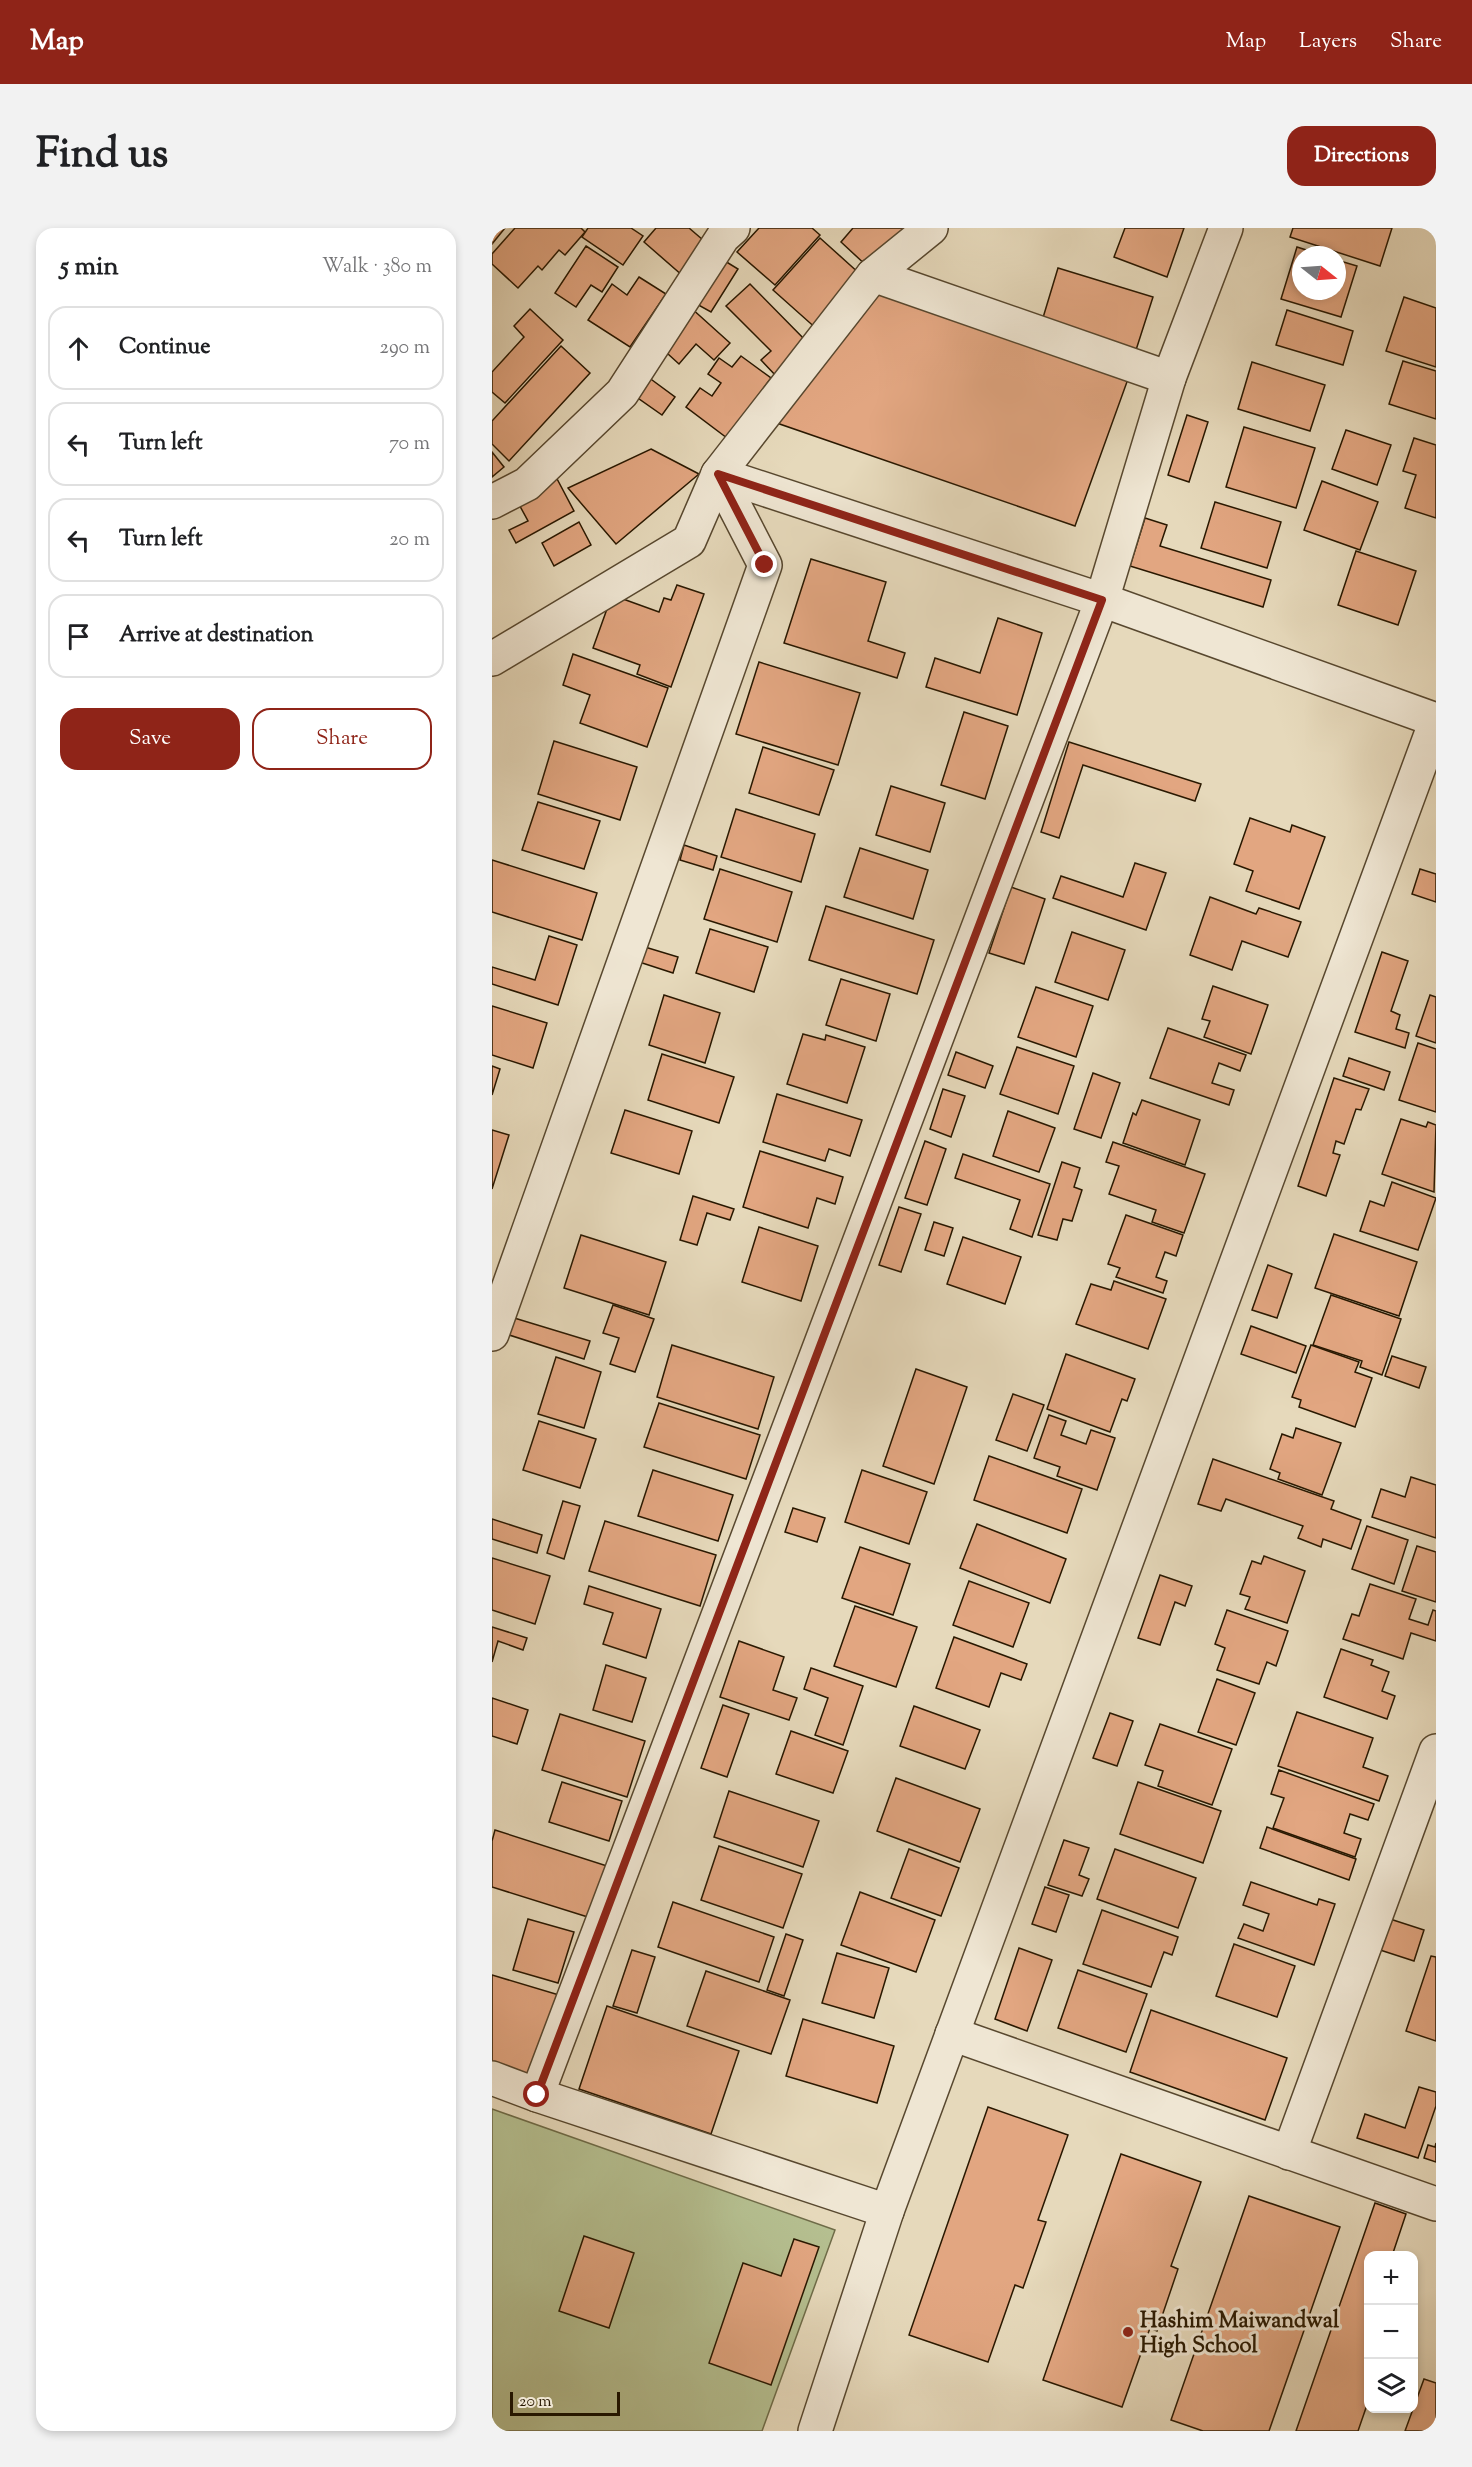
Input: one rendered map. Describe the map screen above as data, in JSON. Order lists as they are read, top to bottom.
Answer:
{
  "places": ["Hashim Maiwandwal High School"],
  "scale_bar": "20 m",
  "north": "right",
  "page": {
    "header": "Map",
    "nav": ["Map", "Layers", "Share"],
    "title": "Find us",
    "buttons": [
      "Directions",
      ["Save", "Share"]
    ],
    "heading": ["5 min", "Walk · 380 m"],
    "list": [
      ["Continue", "290 m"],
      ["Turn left", "70 m"],
      ["Turn left", "20 m"],
      "Arrive at destination"
    ],
    "map_buttons": ["+", "−"],
    "scale": "20 m"
  }
}
